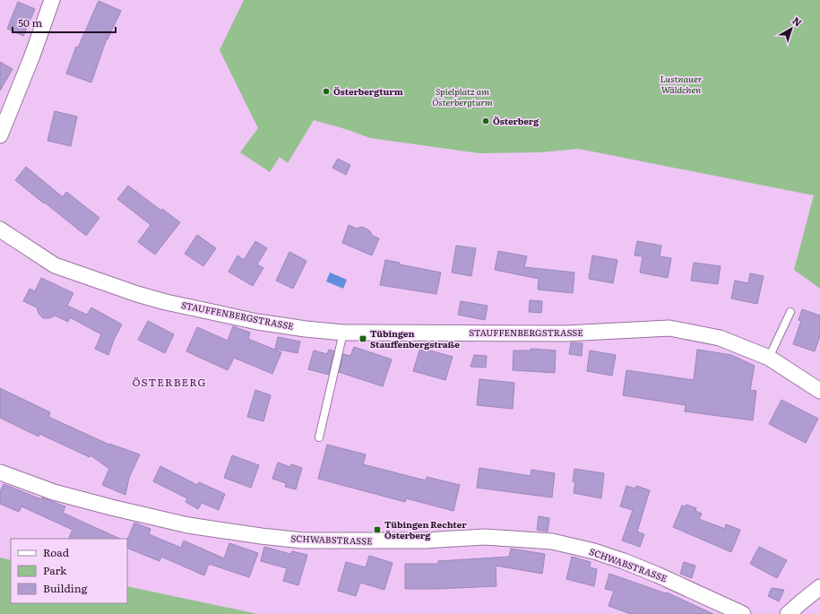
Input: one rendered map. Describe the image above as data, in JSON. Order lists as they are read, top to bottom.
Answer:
{
  "streets": {
    "street": ["STAUFFENBERGSTRASSE", "SCHWABSTRASSE"]
  },
  "districts": ["ÖSTERBERG"],
  "parks": ["Lustnauer Wäldchen", "Spielplatz am Österbergturm"],
  "places": {
    "other": ["Österbergturm", "Österberg"],
    "transit": ["Tübingen Stauffenbergstraße", "Tübingen Rechter Österberg"]
  },
  "legend": ["Road", "Park", "Building"],
  "scale_bar": "50 m",
  "north": "top right"
}
